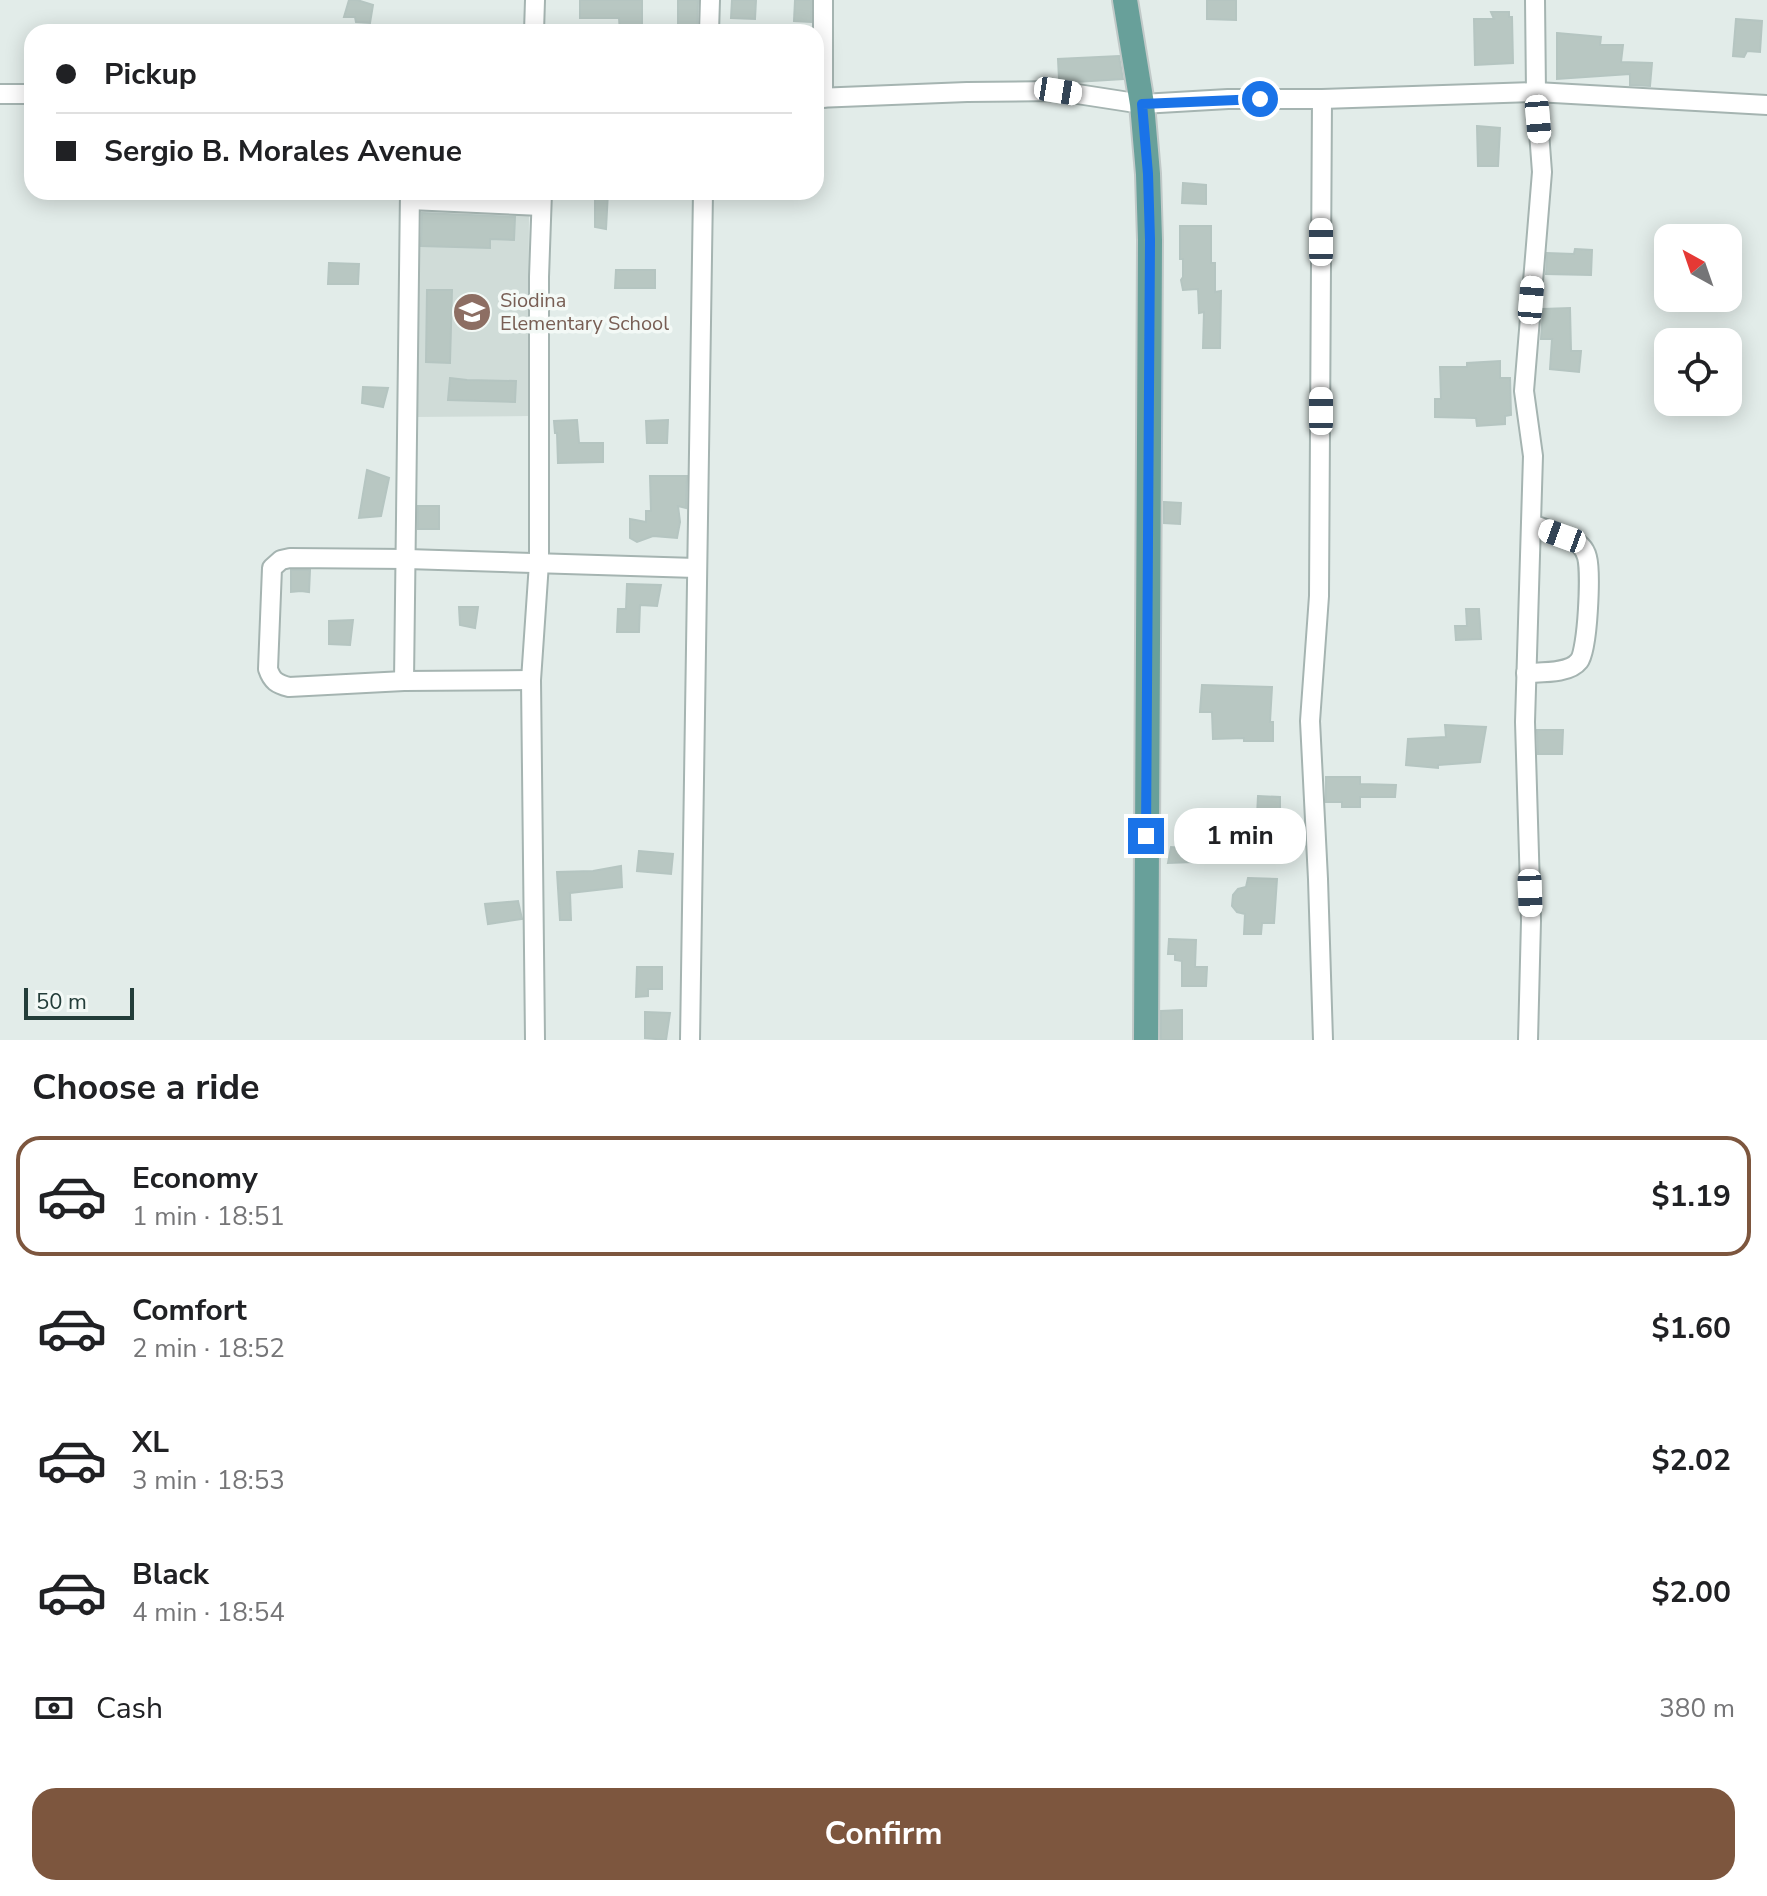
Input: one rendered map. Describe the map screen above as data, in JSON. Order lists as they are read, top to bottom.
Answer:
{
  "places": {
    "school or university": ["Siodina Elementary School"]
  },
  "scale_bar": "50 m",
  "north": "top left",
  "page": {
    "banner": ["Pickup", "Sergio B. Morales Avenue"],
    "bubble": "1 min",
    "scale": "50 m",
    "heading": "Choose a ride",
    "list": [
      {
        "name": "Economy",
        "note": "1 min · 18:51",
        "value": "$1.19"
      },
      {
        "name": "Comfort",
        "note": "2 min · 18:52",
        "value": "$1.60"
      },
      {
        "name": "XL",
        "note": "3 min · 18:53",
        "value": "$2.02"
      },
      {
        "name": "Black",
        "note": "4 min · 18:54",
        "value": "$2.00"
      }
    ],
    "pay": ["Cash", "380 m"],
    "buttons": "Confirm"
  }
}
